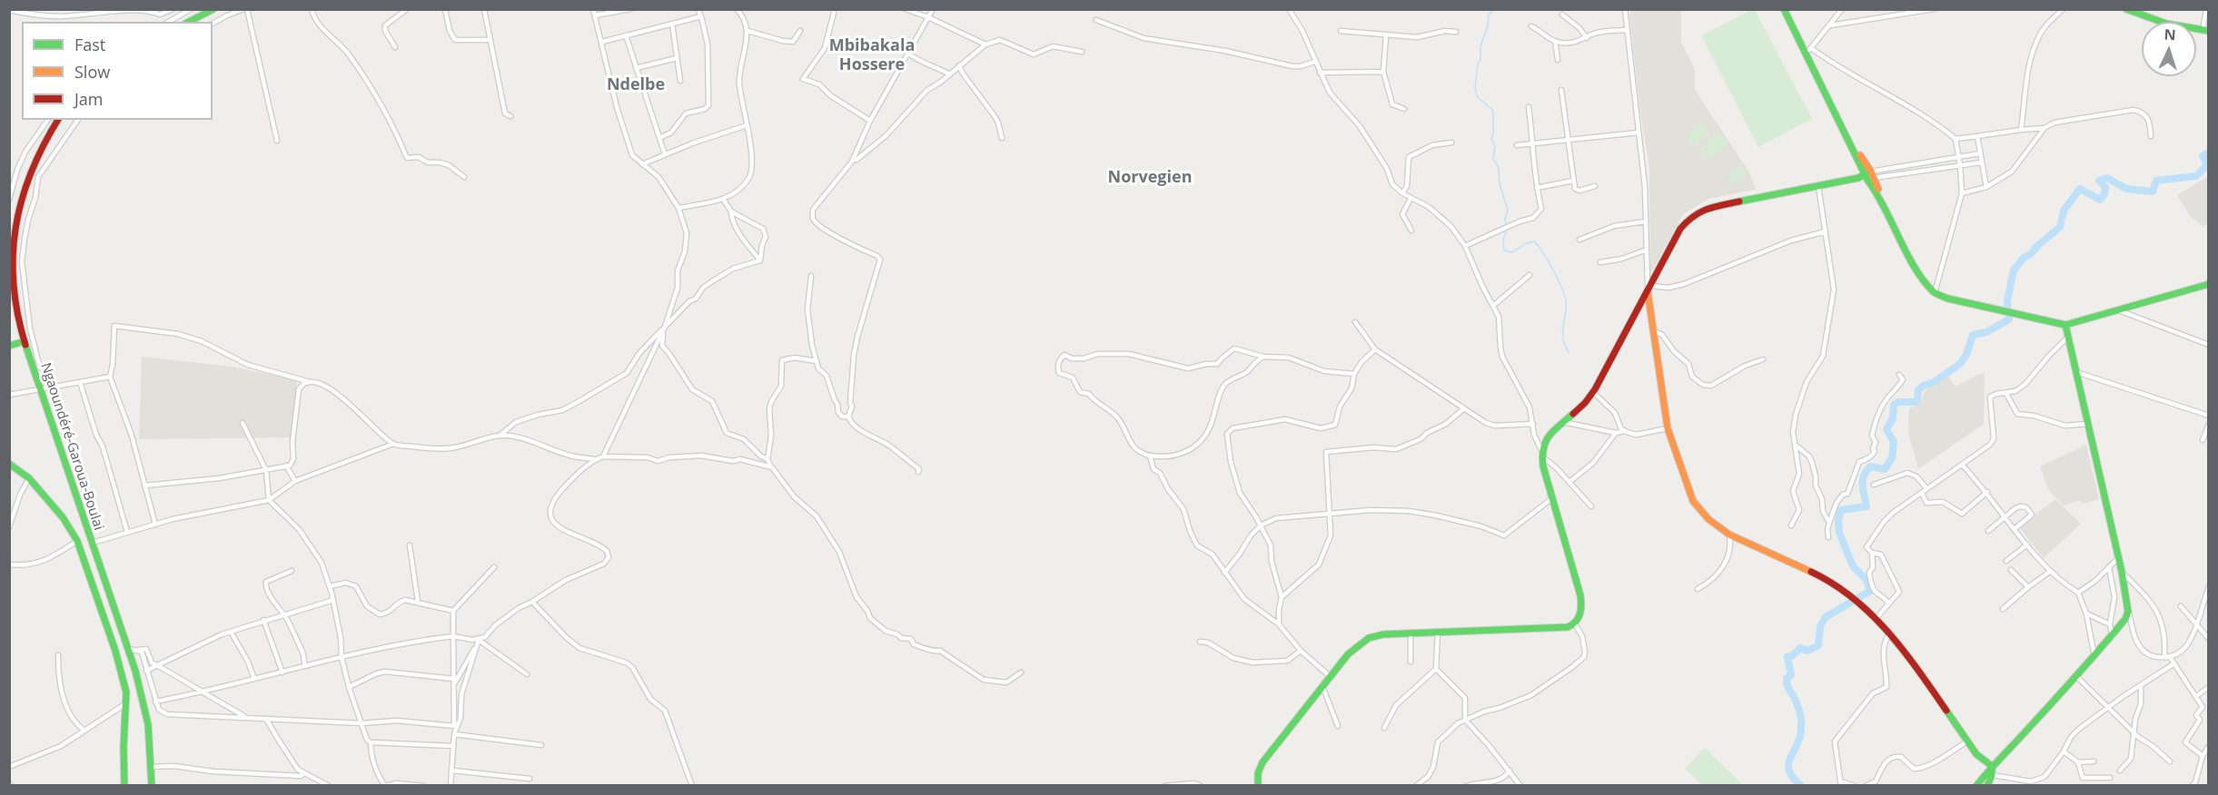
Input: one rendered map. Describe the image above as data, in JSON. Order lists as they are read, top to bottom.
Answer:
{
  "streets": {
    "main road": ["Ngaoundéré-Garoua-Boulai"]
  },
  "districts": ["Mbibakala Hossere", "Ndelbe", "Norvegien"],
  "legend": ["Fast", "Slow", "Jam"],
  "north": "top"
}
